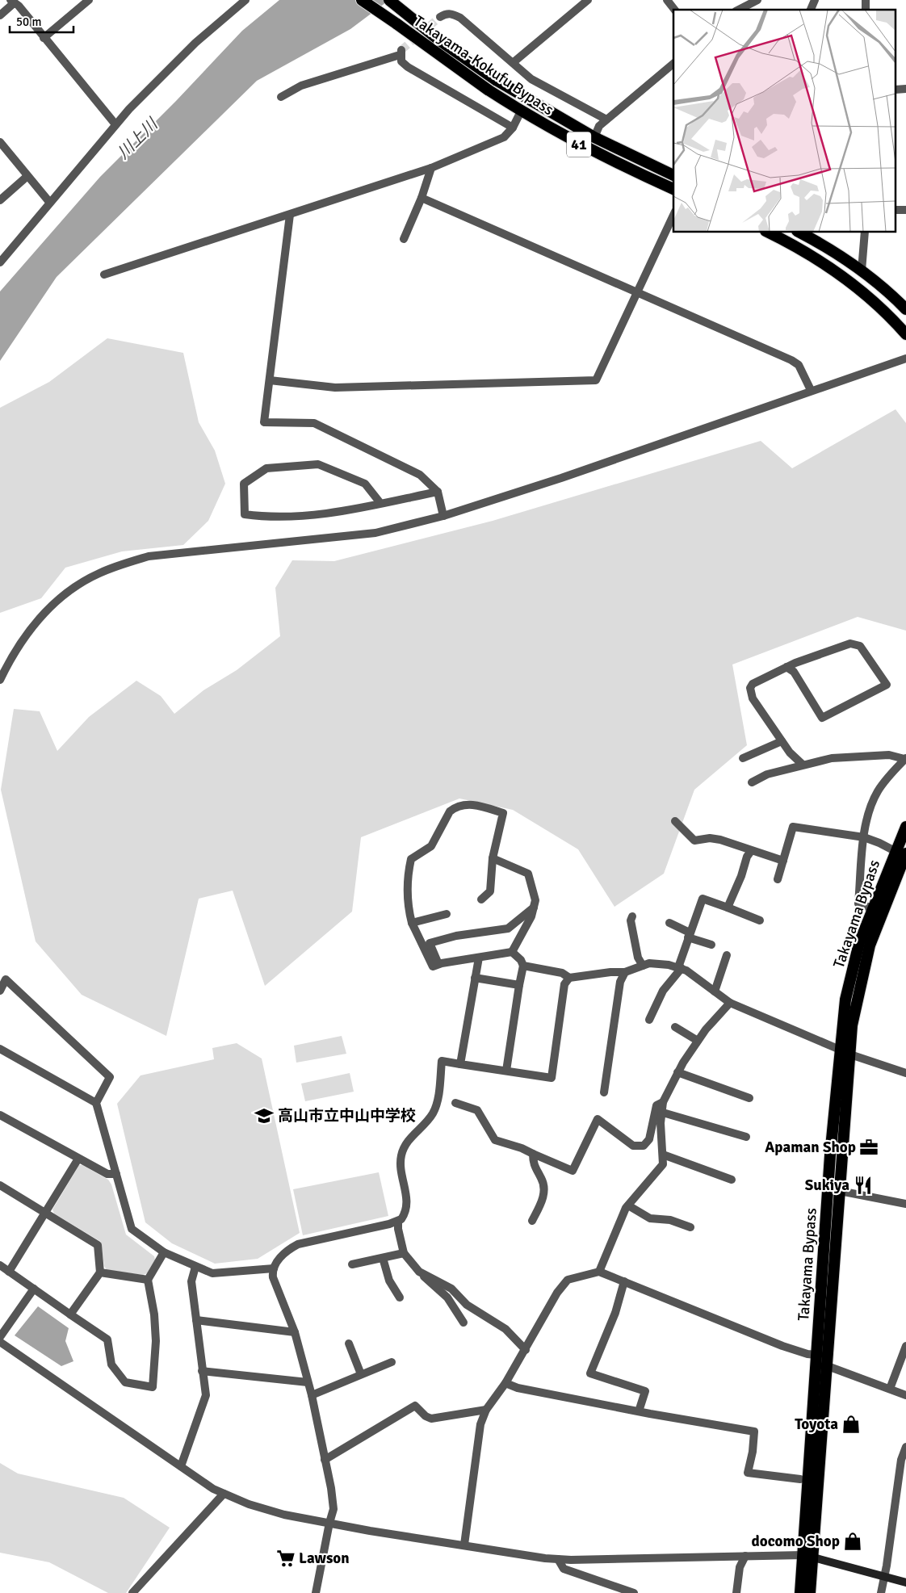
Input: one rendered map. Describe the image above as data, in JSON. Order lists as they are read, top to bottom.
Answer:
{
  "streets": {
    "highway": ["Takayama-Kokufu Bypass", "41", "Takayama Bypass"]
  },
  "crossings": [
    ["Takayama-Kokufu Bypass", "41"]
  ],
  "water": ["川上川"],
  "places": {
    "school or university": ["高山市立中山中学校"],
    "office": ["Apaman Shop"],
    "restaurant": ["Sukiya"],
    "shop": ["Toyota", "docomo Shop"],
    "supermarket": ["Lawson"]
  },
  "scale_bar": "50 m"
}
